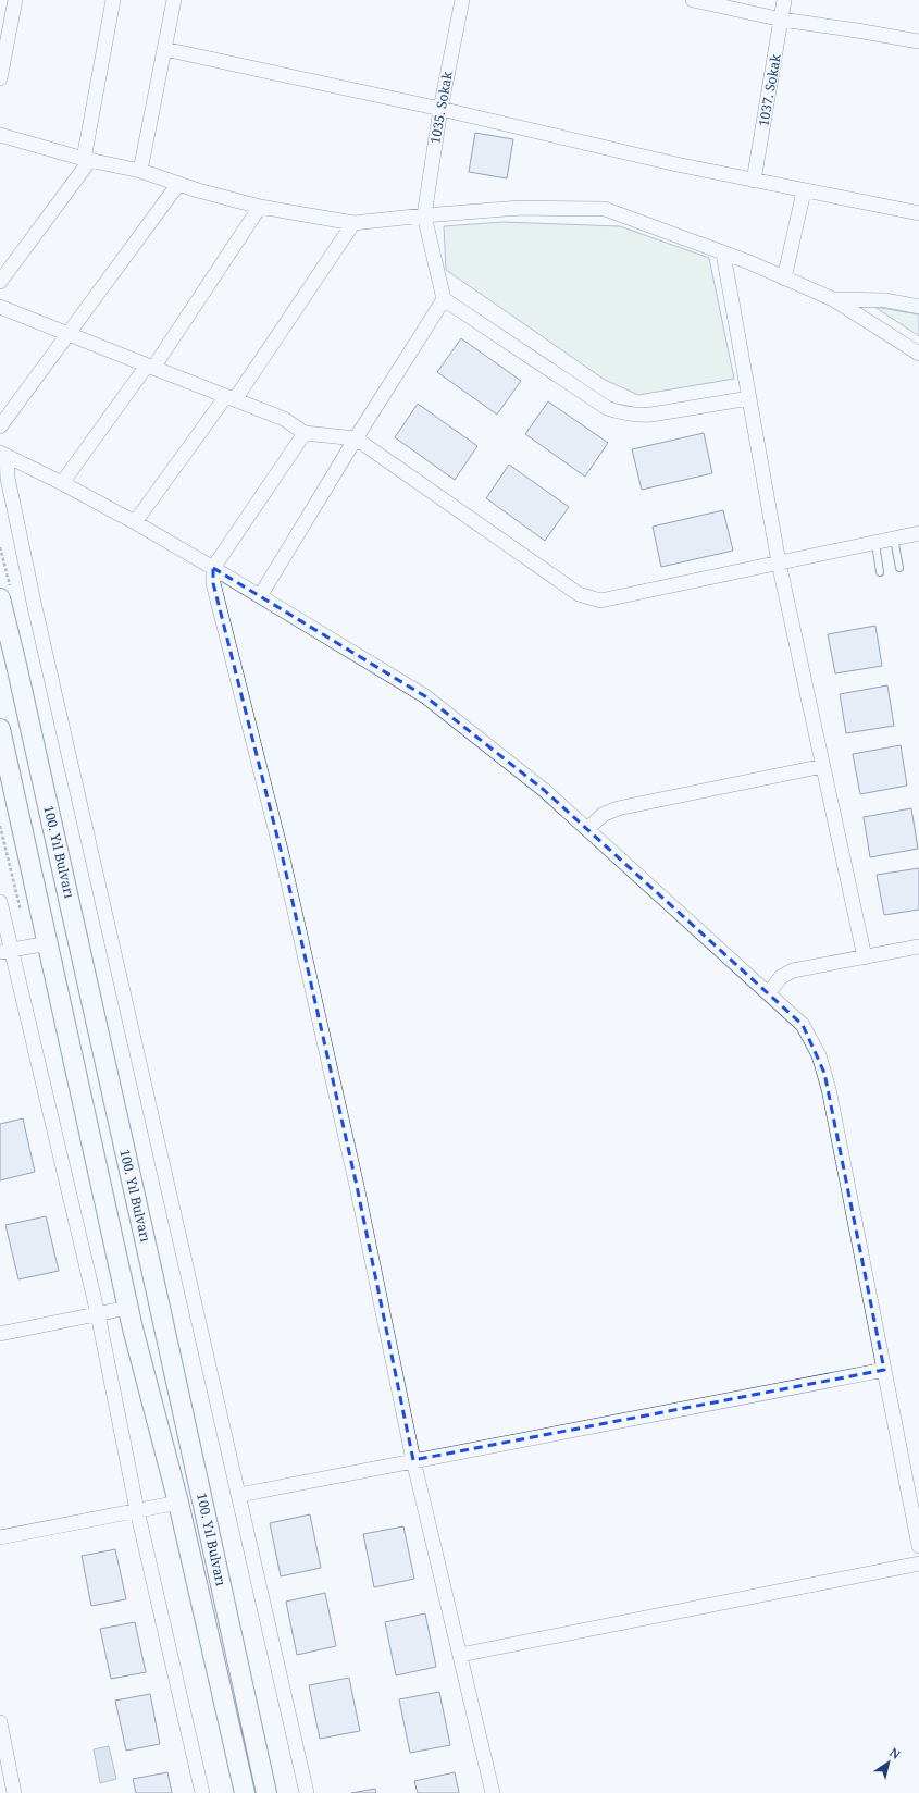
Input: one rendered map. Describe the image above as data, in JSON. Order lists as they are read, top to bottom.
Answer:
{
  "streets": {
    "main road": ["100. Yıl Bulvarı"],
    "street": ["1037. Sokak", "1035. Sokak"]
  },
  "north": "top right"
}
